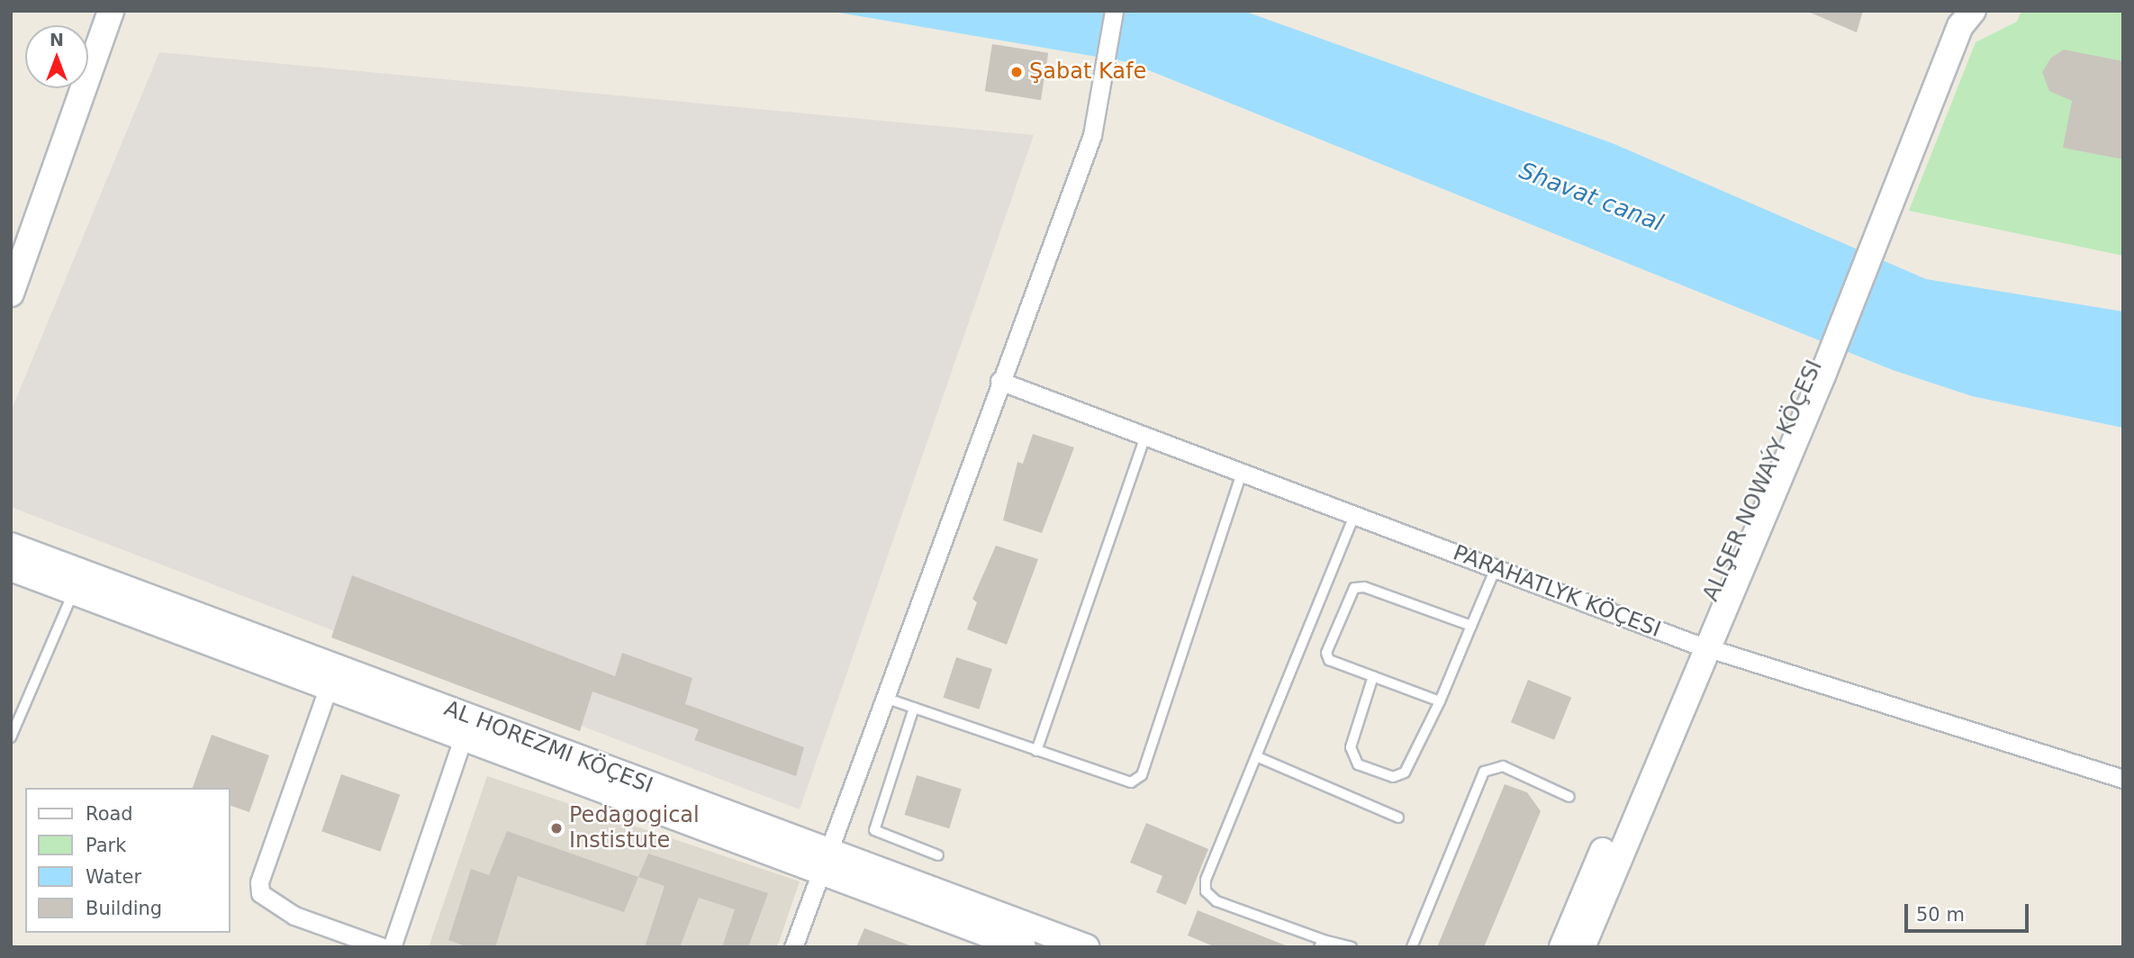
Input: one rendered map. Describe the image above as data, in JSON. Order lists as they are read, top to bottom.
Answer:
{
  "streets": {
    "street": ["ALIŞER NOWAÝY KÖÇESI", "PARAHATLYK KÖÇESI", "AL HOREZMI KÖÇESI"]
  },
  "crossings": [
    ["ALIŞER NOWAÝY KÖÇESI", "PARAHATLYK KÖÇESI"]
  ],
  "water": ["Shavat canal"],
  "places": ["Şabat Kafe", "Pedagogical Instistute"],
  "legend": [
    "Road",
    "Park",
    "Water",
    "Building"
  ],
  "scale_bar": "50 m",
  "north": "top"
}
